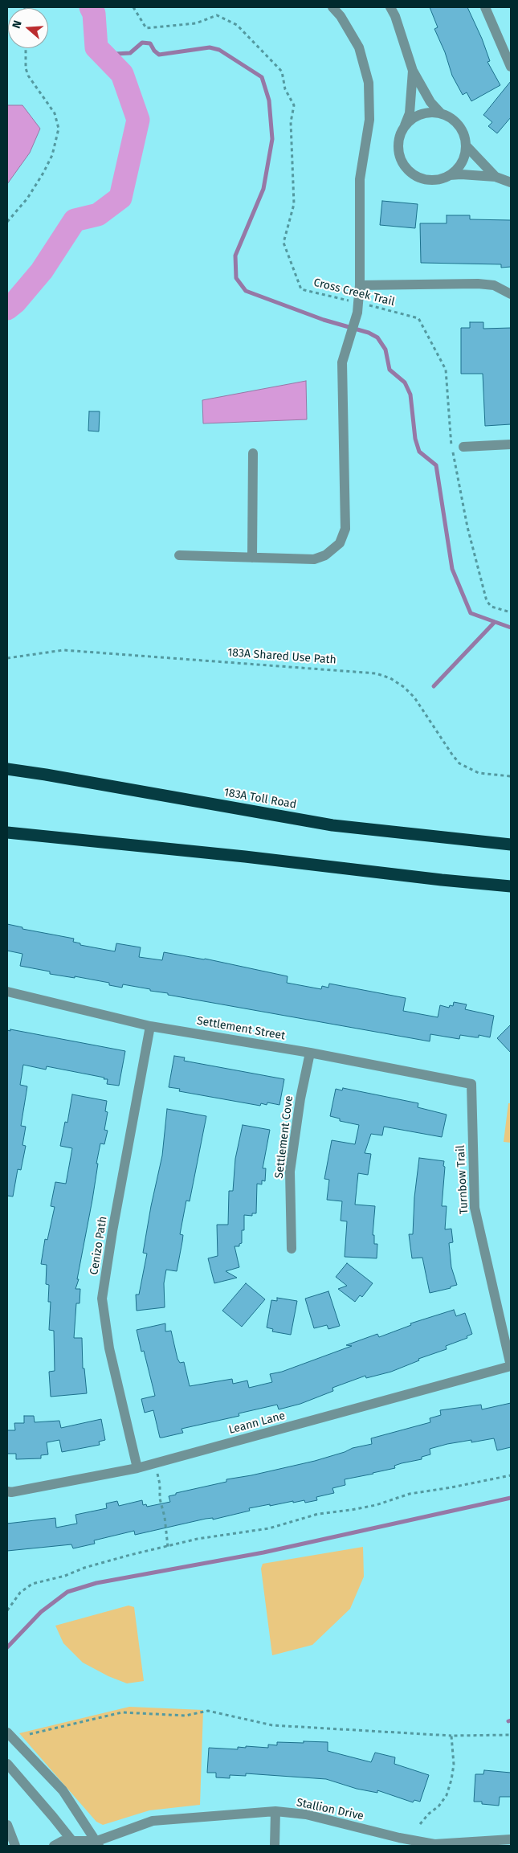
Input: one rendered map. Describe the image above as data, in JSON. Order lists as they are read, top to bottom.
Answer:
{
  "streets": {
    "highway": ["183A Toll Road"],
    "street": [
      "Settlement Street",
      "Settlement Cove",
      "Turnbow Trail",
      "Cenizo Path",
      "Leann Lane",
      "Stallion Drive"
    ],
    "path": ["Cross Creek Trail", "183A Shared Use Path"]
  },
  "crossings": [
    ["Settlement Street", "Settlement Cove"],
    ["Settlement Street", "Turnbow Trail"],
    ["Settlement Street", "Cenizo Path"],
    ["Turnbow Trail", "Leann Lane"],
    ["Cenizo Path", "Leann Lane"]
  ],
  "north": "left"
}
